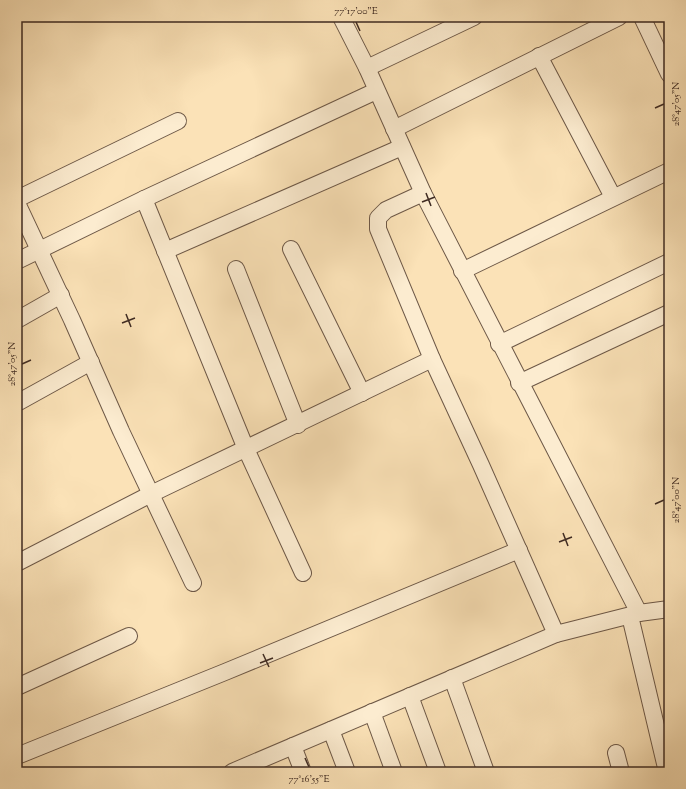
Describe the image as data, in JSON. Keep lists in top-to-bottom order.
{
  "coordinates": [
    "77°17'00\"E",
    "28°47'05\"N",
    "28°47'00\"N",
    "77°16'55\"E"
  ]
}
